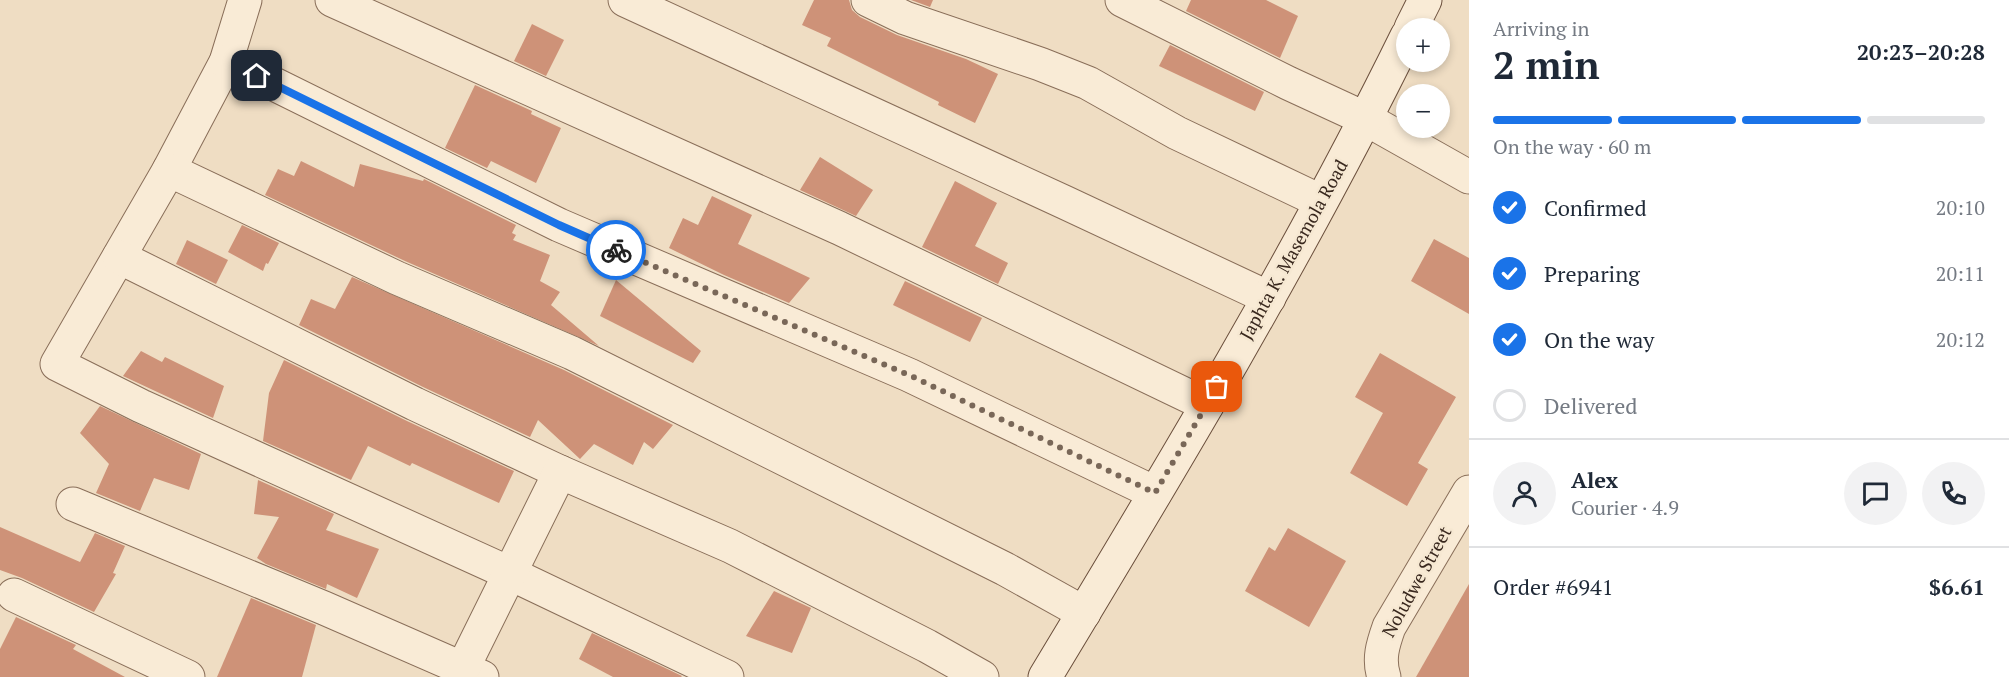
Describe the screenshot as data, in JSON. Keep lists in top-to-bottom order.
{
  "streets": {
    "street": ["Japhta K. Masemola Road", "Noludwe Street"]
  },
  "page": {
    "heading": ["2 min", "Arriving in", "20:23–20:28"],
    "panel": [
      "Alex",
      "Courier · 4.9",
      "Order #6941",
      "$6.61"
    ],
    "map_buttons": ["+", "−"],
    "bar": "On the way · 60 m",
    "list": [
      ["Confirmed", "20:10"],
      ["Preparing", "20:11"],
      ["On the way", "20:12"],
      "Delivered"
    ]
  }
}
